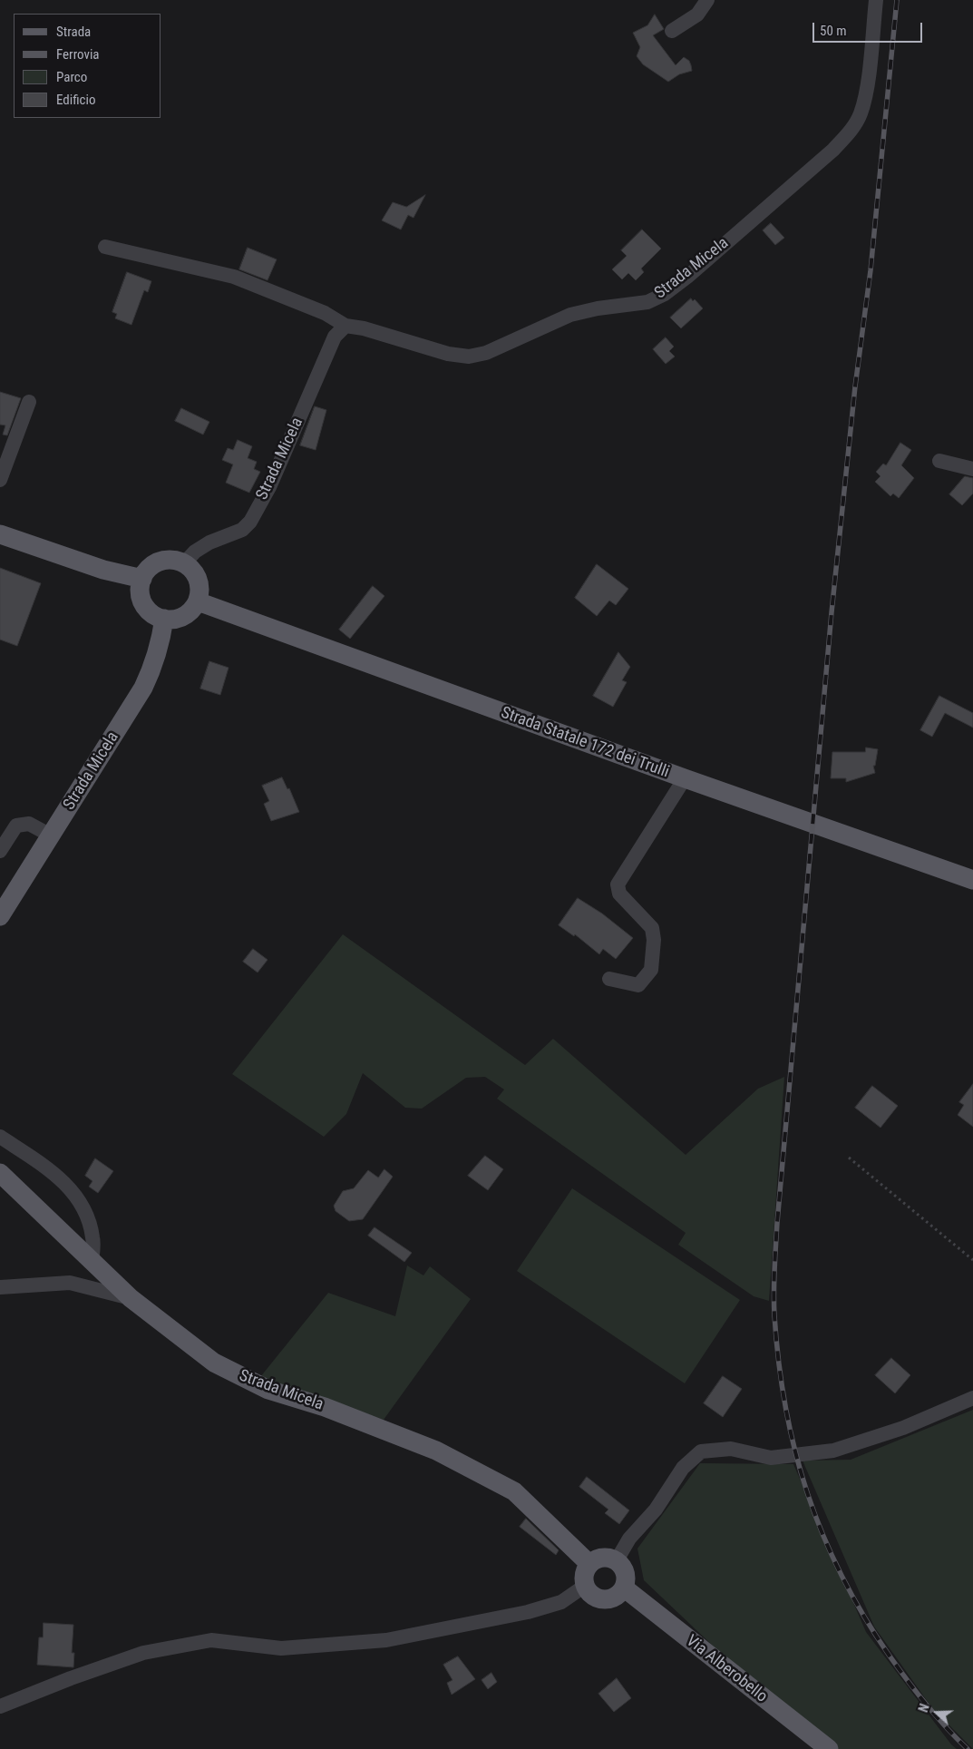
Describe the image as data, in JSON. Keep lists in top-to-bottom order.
{
  "streets": {
    "main road": ["Strada Micela", "Strada Statale 172 dei Trulli", "Via Alberobello"]
  },
  "crossings": [
    ["Strada Micela", "Strada Statale 172 dei Trulli"],
    ["Strada Micela", "Via Alberobello"]
  ],
  "legend": [
    "Strada",
    "Ferrovia",
    "Parco",
    "Edificio"
  ],
  "scale_bar": "50 m",
  "north": "left"
}
